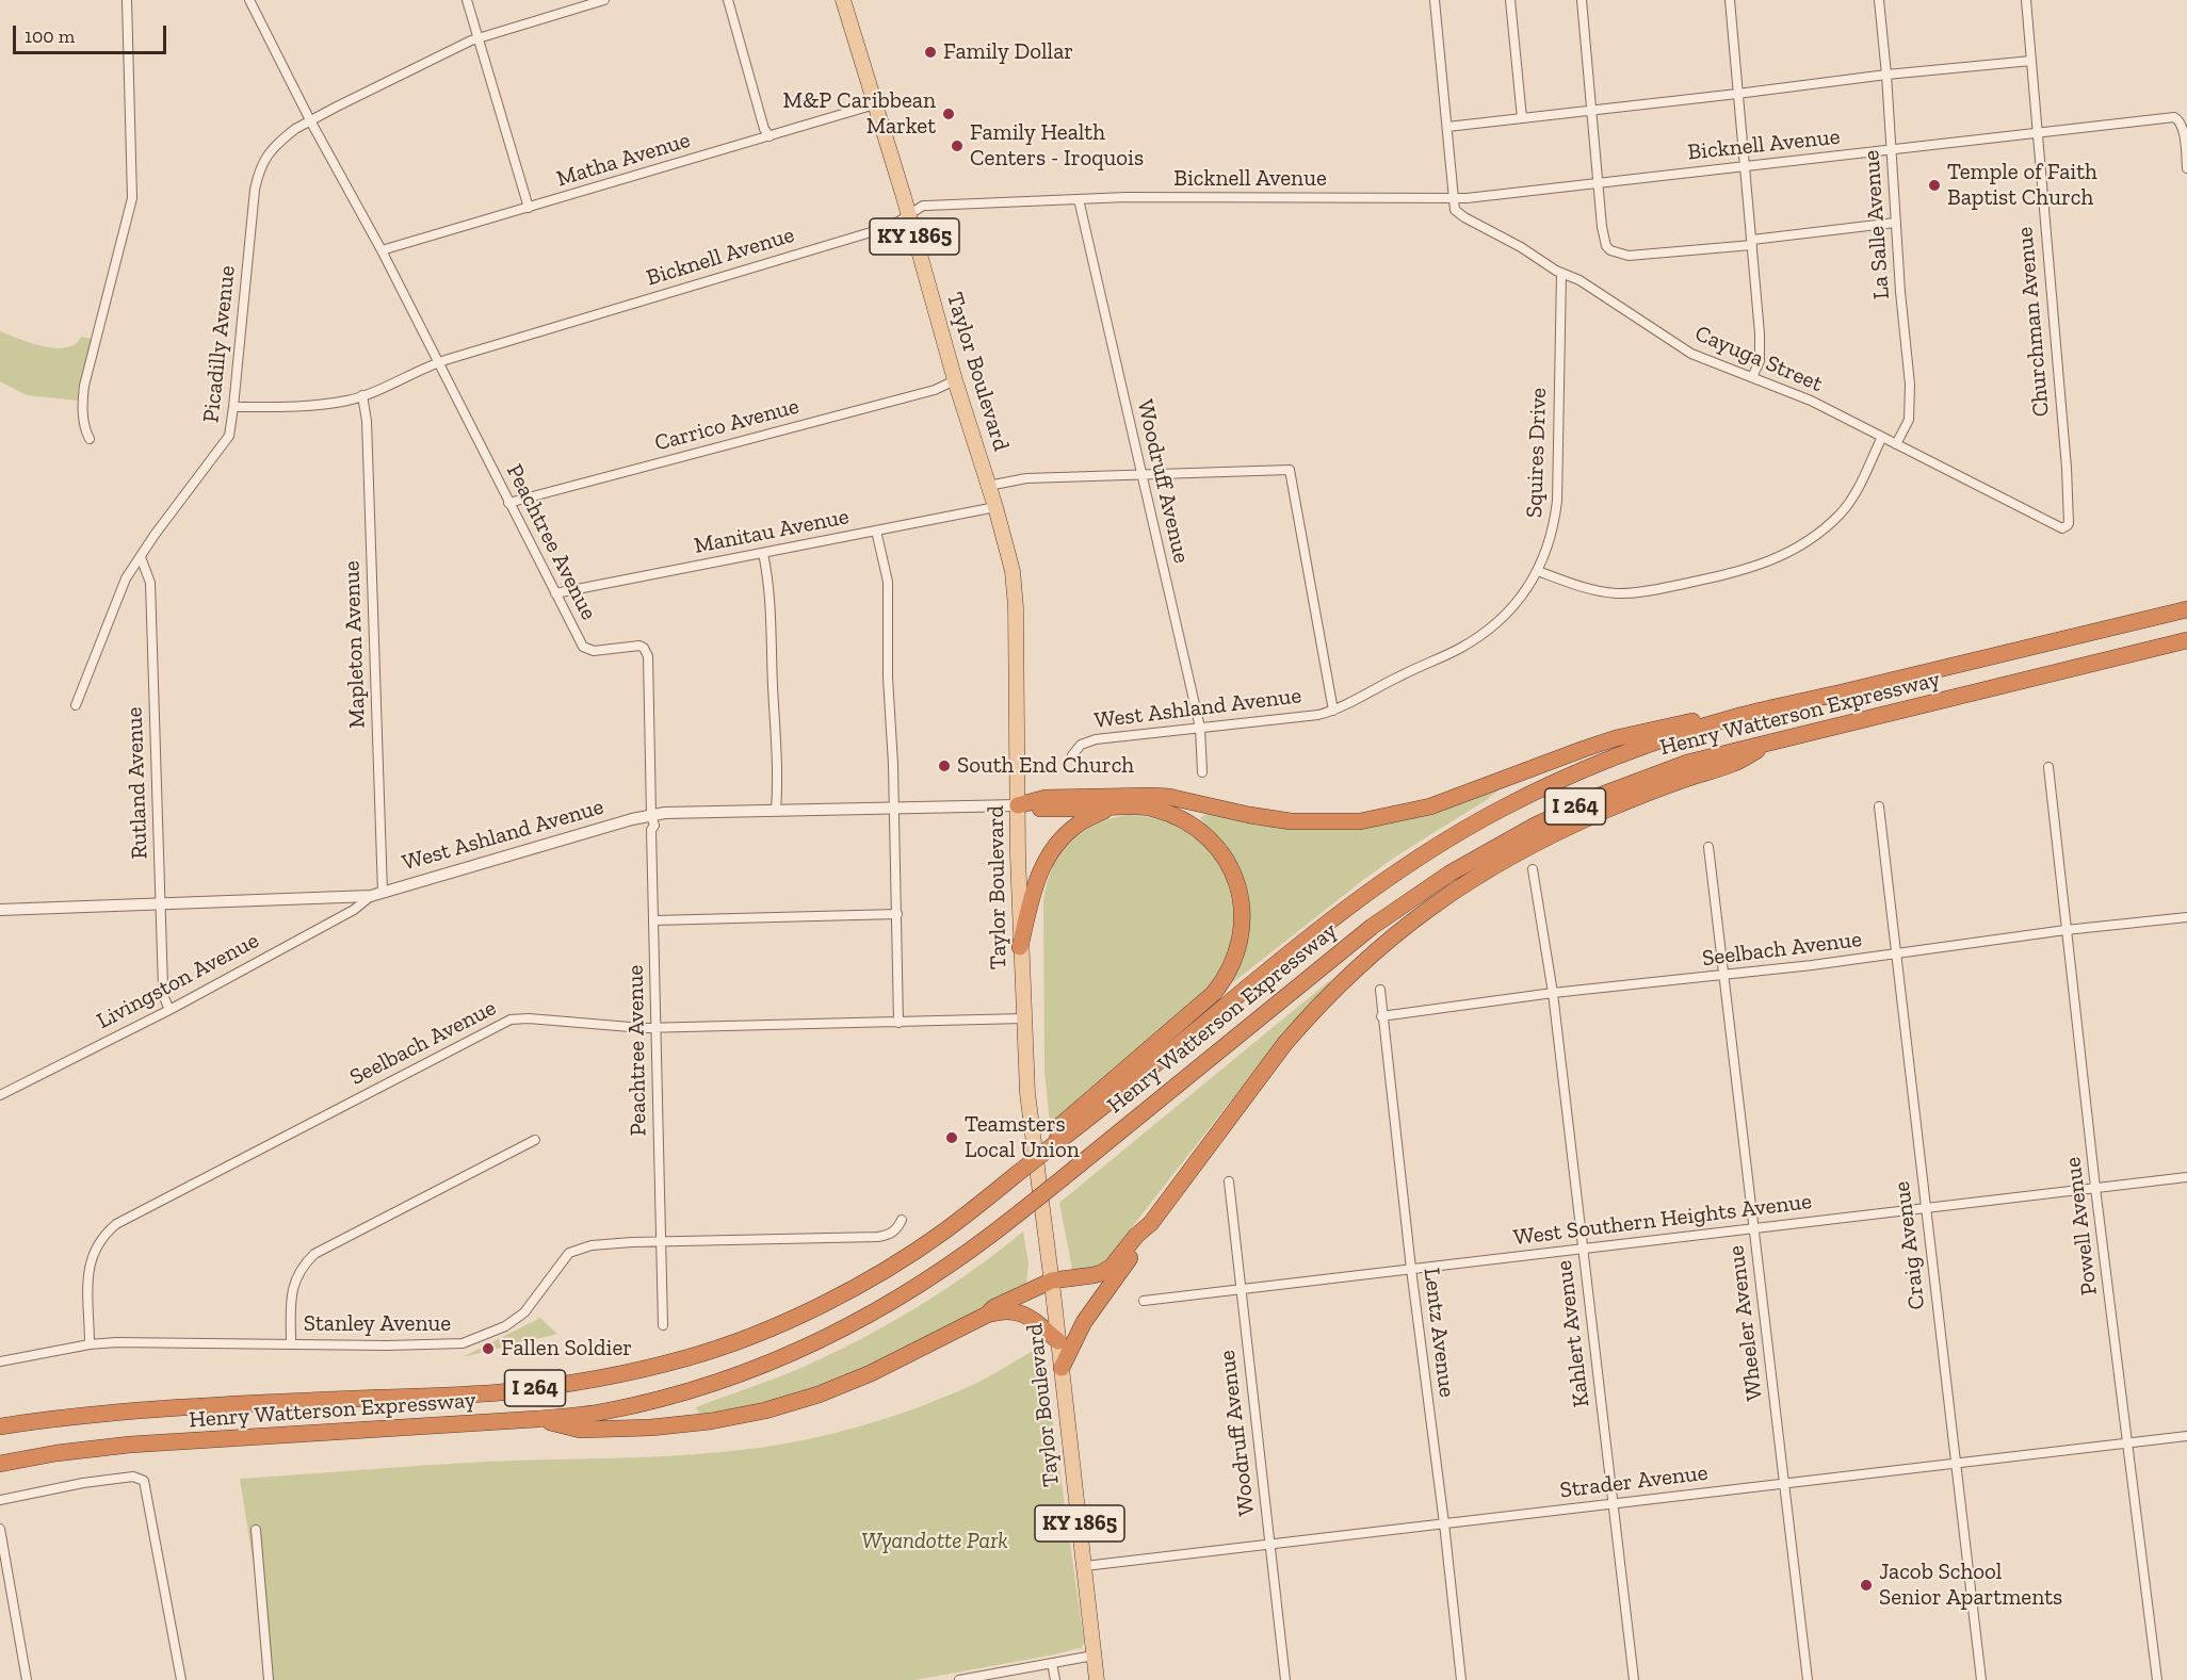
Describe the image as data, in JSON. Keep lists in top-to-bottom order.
{
  "streets": {
    "highway": ["Henry Watterson Expressway", "I 264"],
    "main road": ["KY 1865", "Taylor Boulevard"],
    "street": [
      "Bicknell Avenue",
      "Matha Avenue",
      "La Salle Avenue",
      "Churchman Avenue",
      "Picadilly Avenue",
      "Cayuga Street",
      "Carrico Avenue",
      "Squires Drive",
      "Woodruff Avenue",
      "Manitau Avenue",
      "Peachtree Avenue",
      "Mapleton Avenue",
      "West Ashland Avenue",
      "Rutland Avenue",
      "Seelbach Avenue",
      "Livingston Avenue",
      "West Southern Heights Avenue",
      "Powell Avenue",
      "Craig Avenue",
      "Wheeler Avenue",
      "Stanley Avenue",
      "Lentz Avenue",
      "Kahlert Avenue",
      "Strader Avenue"
    ]
  },
  "crossings": [
    ["Bicknell Avenue", "La Salle Avenue"],
    ["Bicknell Avenue", "Churchman Avenue"],
    ["Bicknell Avenue", "Picadilly Avenue"],
    ["Bicknell Avenue", "Cayuga Street"],
    ["Bicknell Avenue", "Taylor Boulevard"],
    ["Bicknell Avenue", "Woodruff Avenue"],
    ["Bicknell Avenue", "Peachtree Avenue"],
    ["Bicknell Avenue", "Mapleton Avenue"],
    ["Matha Avenue", "Taylor Boulevard"],
    ["Matha Avenue", "Peachtree Avenue"],
    ["La Salle Avenue", "Cayuga Street"],
    ["Churchman Avenue", "Cayuga Street"],
    ["Picadilly Avenue", "Peachtree Avenue"],
    ["Picadilly Avenue", "Rutland Avenue"],
    ["Cayuga Street", "Squires Drive"],
    ["Taylor Boulevard", "Carrico Avenue"],
    ["Taylor Boulevard", "Manitau Avenue"],
    ["Taylor Boulevard", "West Ashland Avenue"],
    ["Taylor Boulevard", "Seelbach Avenue"],
    ["Taylor Boulevard", "Strader Avenue"],
    ["Carrico Avenue", "Peachtree Avenue"],
    ["Squires Drive", "West Ashland Avenue"],
    ["Woodruff Avenue", "West Ashland Avenue"],
    ["Woodruff Avenue", "West Southern Heights Avenue"],
    ["Woodruff Avenue", "Strader Avenue"],
    ["Manitau Avenue", "Peachtree Avenue"],
    ["Peachtree Avenue", "West Ashland Avenue"],
    ["Peachtree Avenue", "Seelbach Avenue"],
    ["Peachtree Avenue", "Stanley Avenue"],
    ["Mapleton Avenue", "West Ashland Avenue"],
    ["Mapleton Avenue", "Livingston Avenue"],
    ["West Ashland Avenue", "Rutland Avenue"],
    ["West Ashland Avenue", "Livingston Avenue"],
    ["Rutland Avenue", "Livingston Avenue"],
    ["Seelbach Avenue", "Powell Avenue"],
    ["Seelbach Avenue", "Craig Avenue"],
    ["Seelbach Avenue", "Wheeler Avenue"],
    ["Seelbach Avenue", "Stanley Avenue"],
    ["Seelbach Avenue", "Lentz Avenue"],
    ["Seelbach Avenue", "Kahlert Avenue"],
    ["West Southern Heights Avenue", "Powell Avenue"],
    ["West Southern Heights Avenue", "Craig Avenue"],
    ["West Southern Heights Avenue", "Wheeler Avenue"],
    ["West Southern Heights Avenue", "Lentz Avenue"],
    ["West Southern Heights Avenue", "Kahlert Avenue"],
    ["Powell Avenue", "Strader Avenue"],
    ["Craig Avenue", "Strader Avenue"],
    ["Wheeler Avenue", "Strader Avenue"],
    ["Lentz Avenue", "Strader Avenue"],
    ["Kahlert Avenue", "Strader Avenue"]
  ],
  "parks": ["Wyandotte Park"],
  "places": [
    "Family Dollar",
    "M&P Caribbean Market",
    "Family Health Centers - Iroquois",
    "Temple of Faith Baptist Church",
    "South End Church",
    "Teamsters Local Union",
    "Fallen Soldier",
    "Jacob School Senior Apartments"
  ],
  "scale_bar": "100 m"
}
